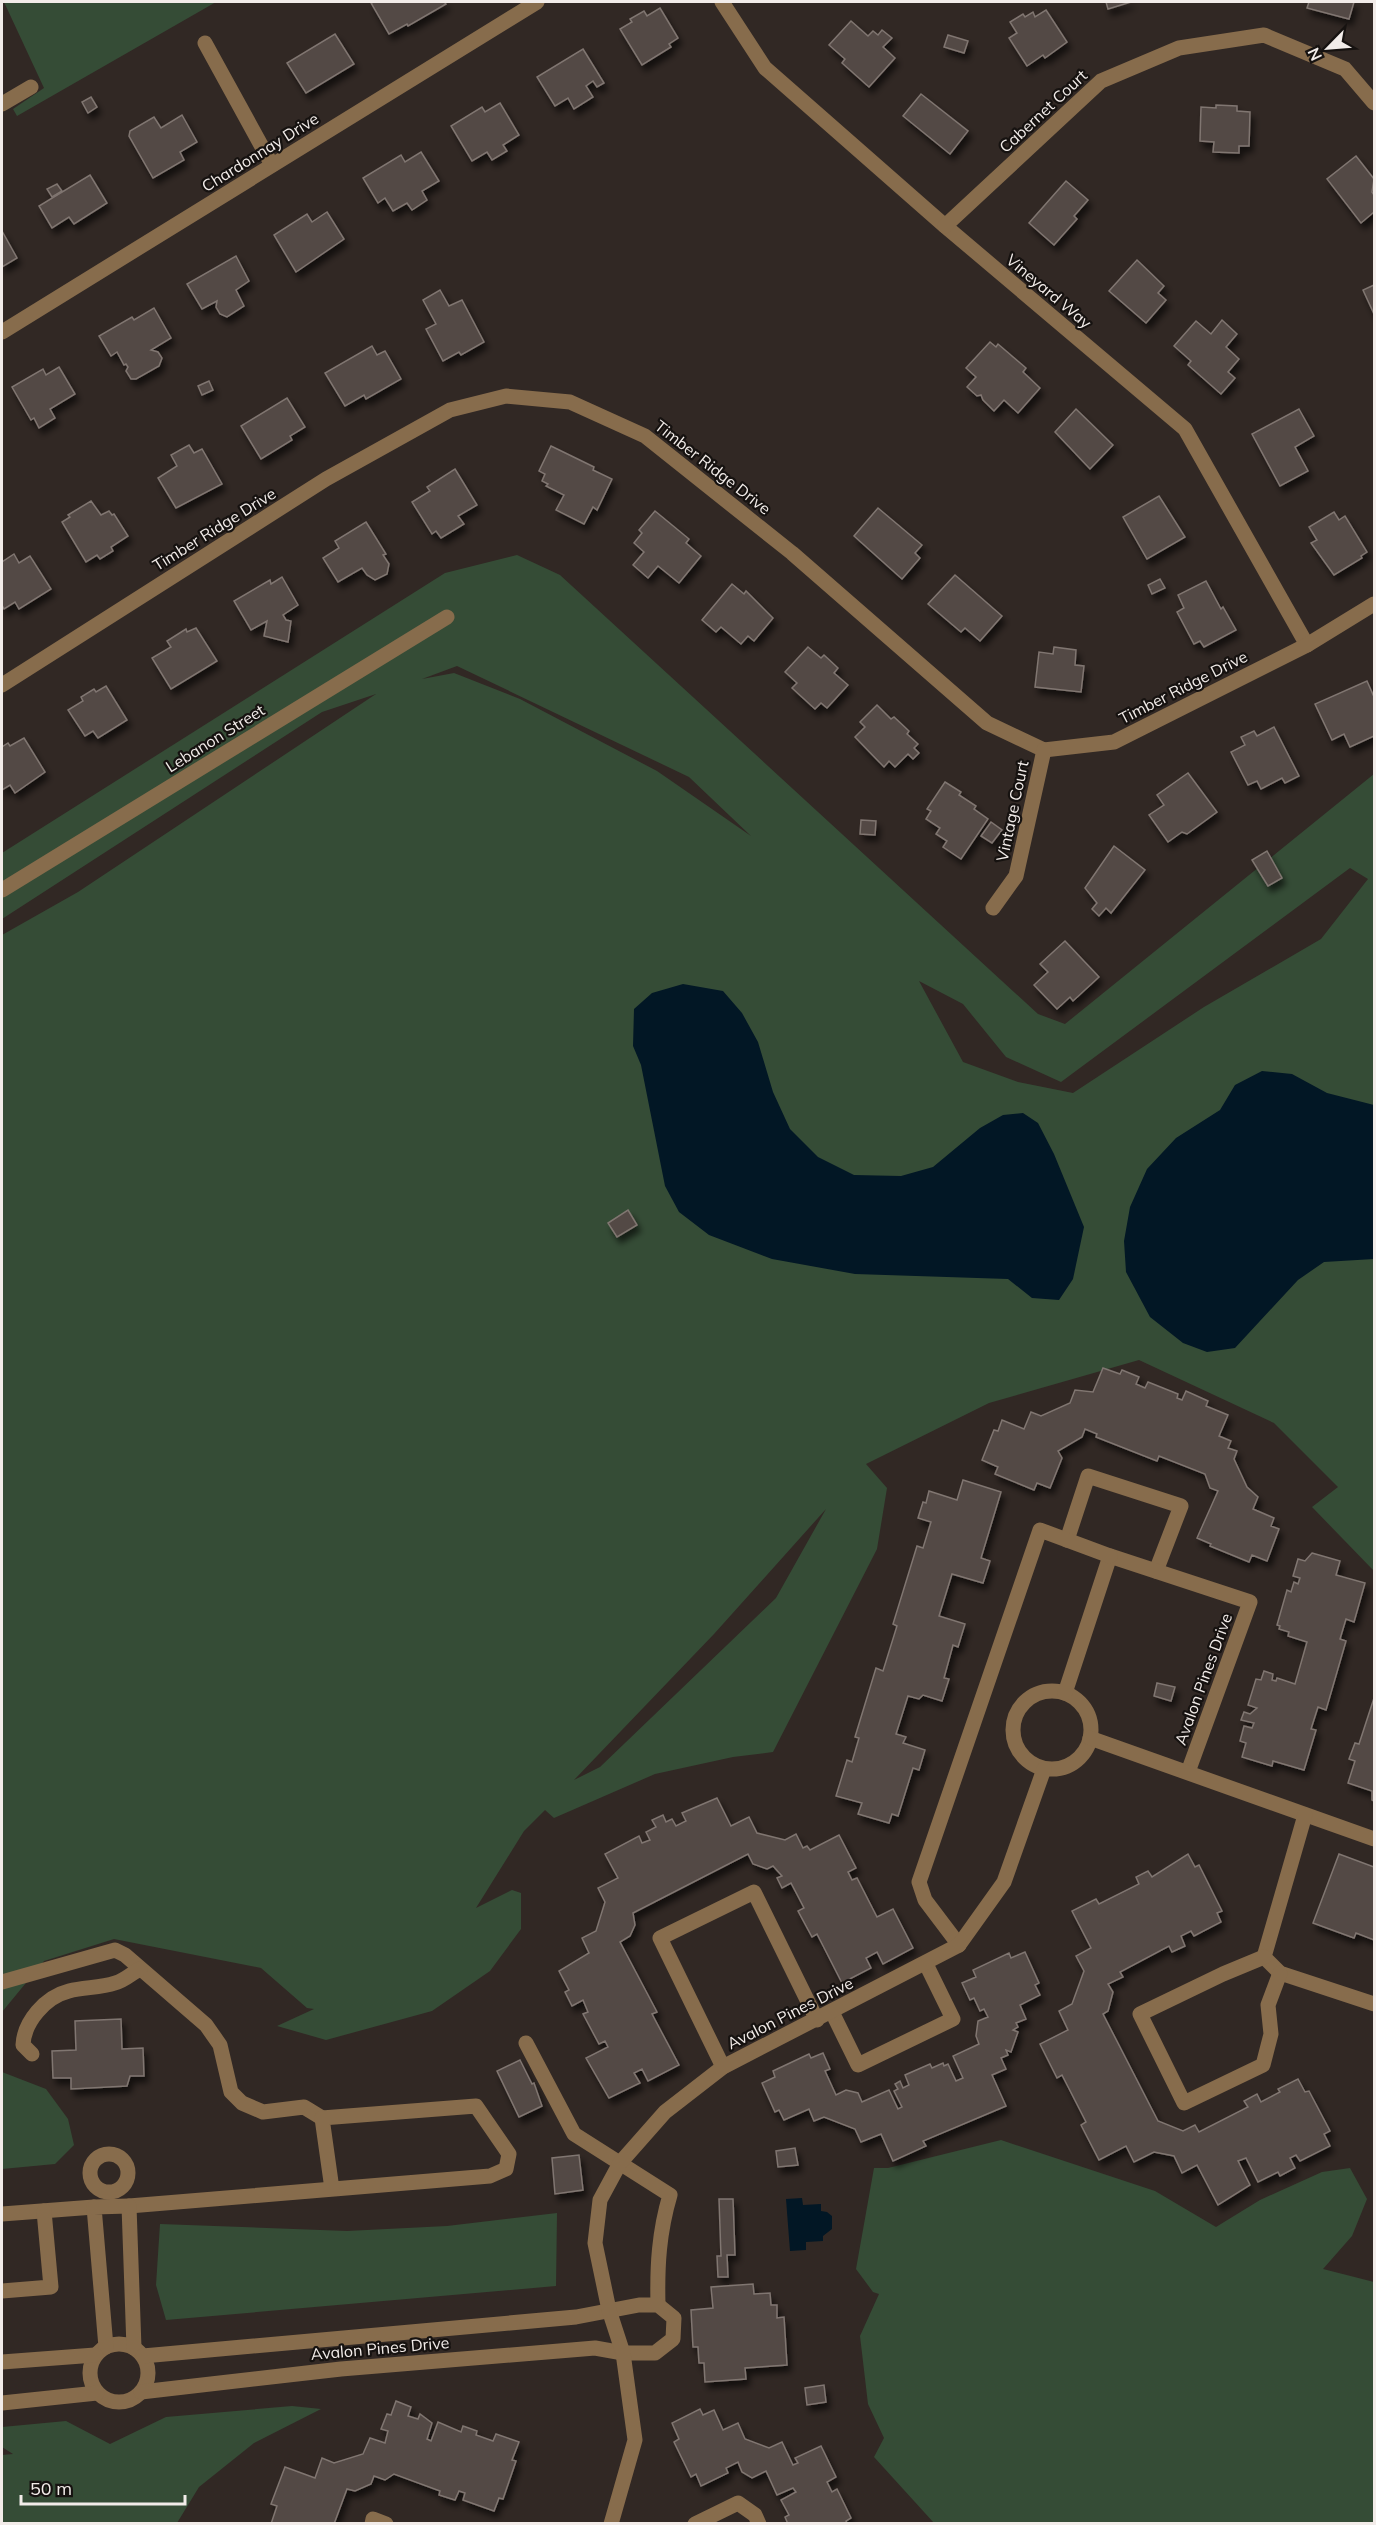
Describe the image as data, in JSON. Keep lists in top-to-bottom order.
{
  "streets": {
    "street": [
      "Cabernet Court",
      "Chardonnay Drive",
      "Vineyard Way",
      "Timber Ridge Drive",
      "Lebanon Street",
      "Vintage Court",
      "Avalon Pines Drive"
    ]
  },
  "crossings": [
    ["Cabernet Court", "Vineyard Way"],
    ["Vineyard Way", "Timber Ridge Drive"],
    ["Timber Ridge Drive", "Vintage Court"]
  ],
  "scale_bar": "50 m",
  "north": "bottom left"
}
